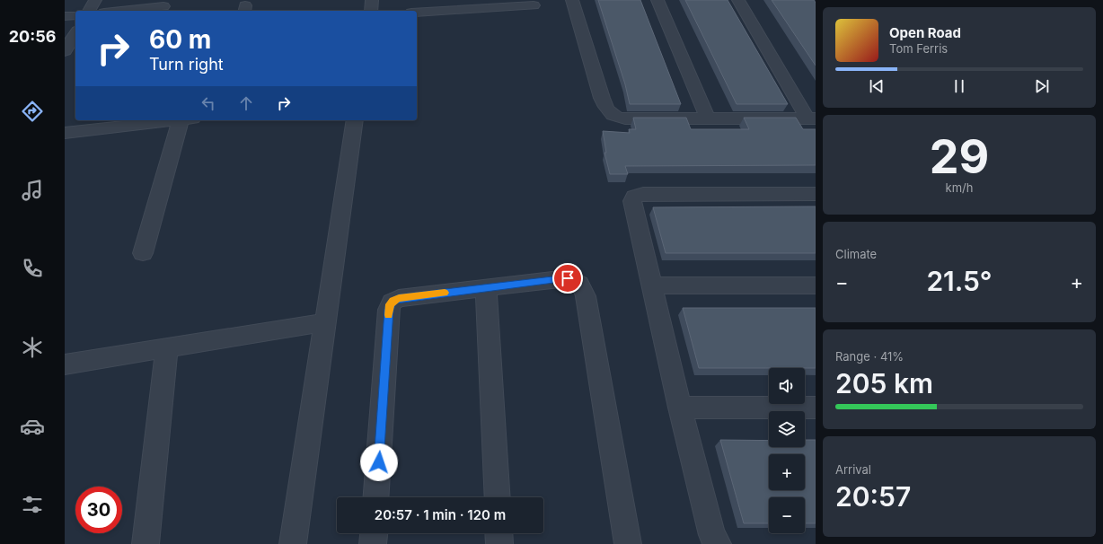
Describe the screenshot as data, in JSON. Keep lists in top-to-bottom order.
{
  "page": {
    "tabs": "20:56",
    "turn": ["60 m", "Turn right"],
    "song": ["Open Road", "Tom Ferris"],
    "tile": [
      ["29", "km/h"],
      "Climate",
      ["Range · 41%", "205 km"],
      ["Arrival", "20:57"]
    ],
    "heat": ["−", "21.5°", "+"],
    "map_buttons": ["+", "−"],
    "limit": "30",
    "trip": "20:57 · 1 min · 120 m"
  }
}
